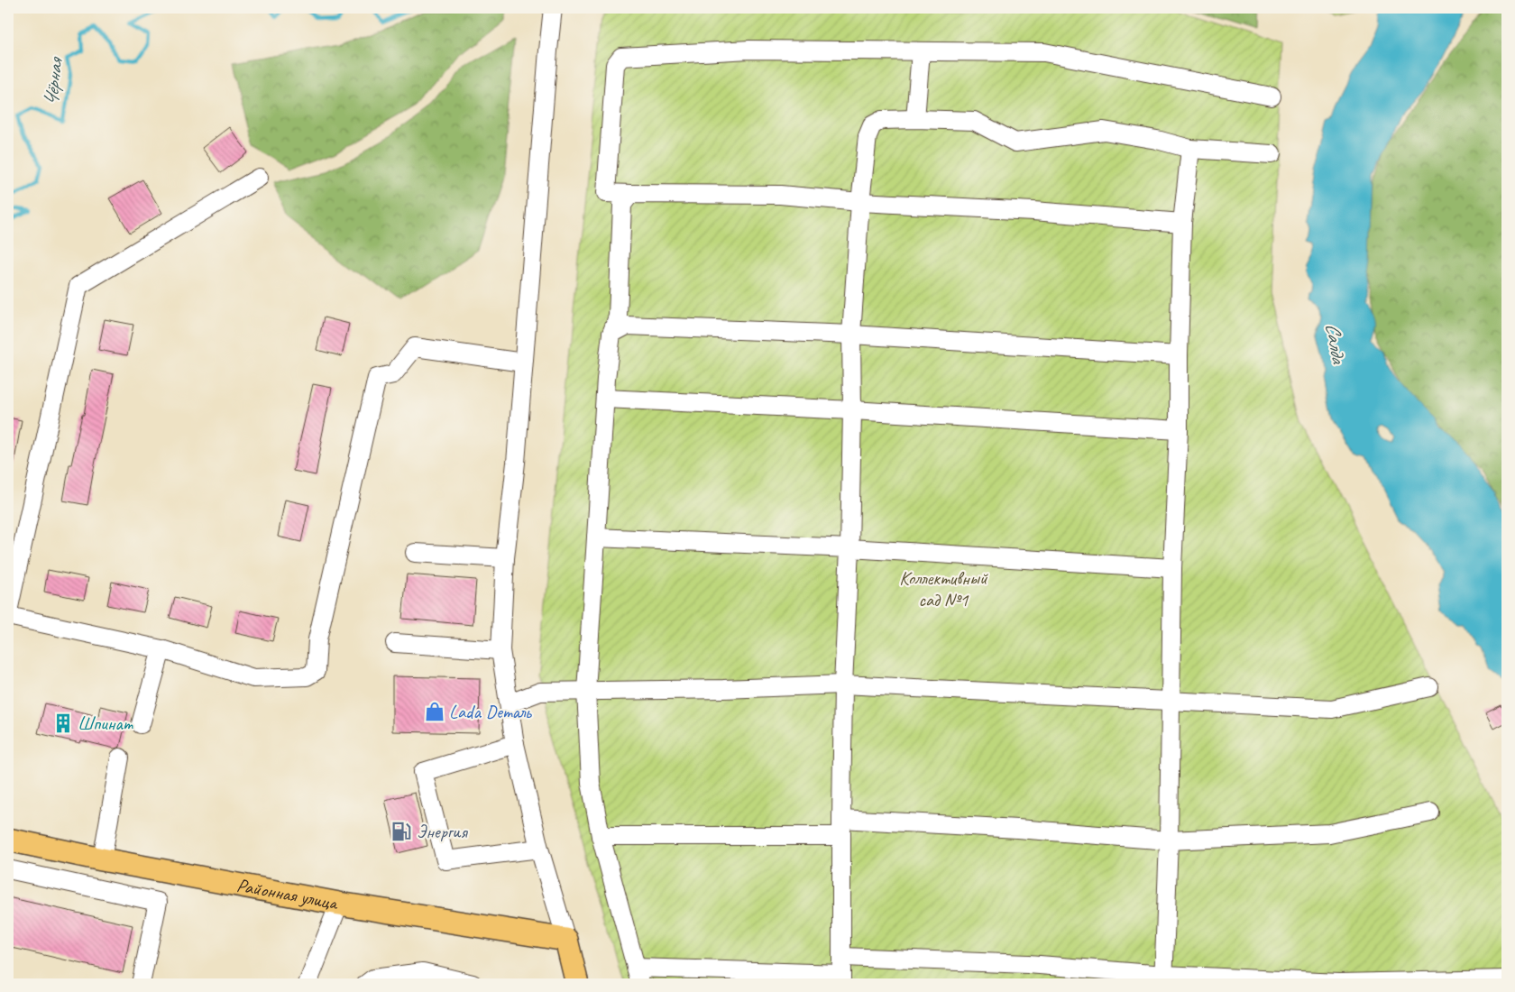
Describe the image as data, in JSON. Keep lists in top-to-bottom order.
{
  "streets": {
    "main road": ["Районная улица"]
  },
  "water": ["Чёрная", "Салда"],
  "parks": ["Коллективный сад №1"],
  "places": {
    "shop": ["Lada Dеталь"],
    "building": ["Шпинат"],
    "fuel station": ["Энергия"]
  }
}
